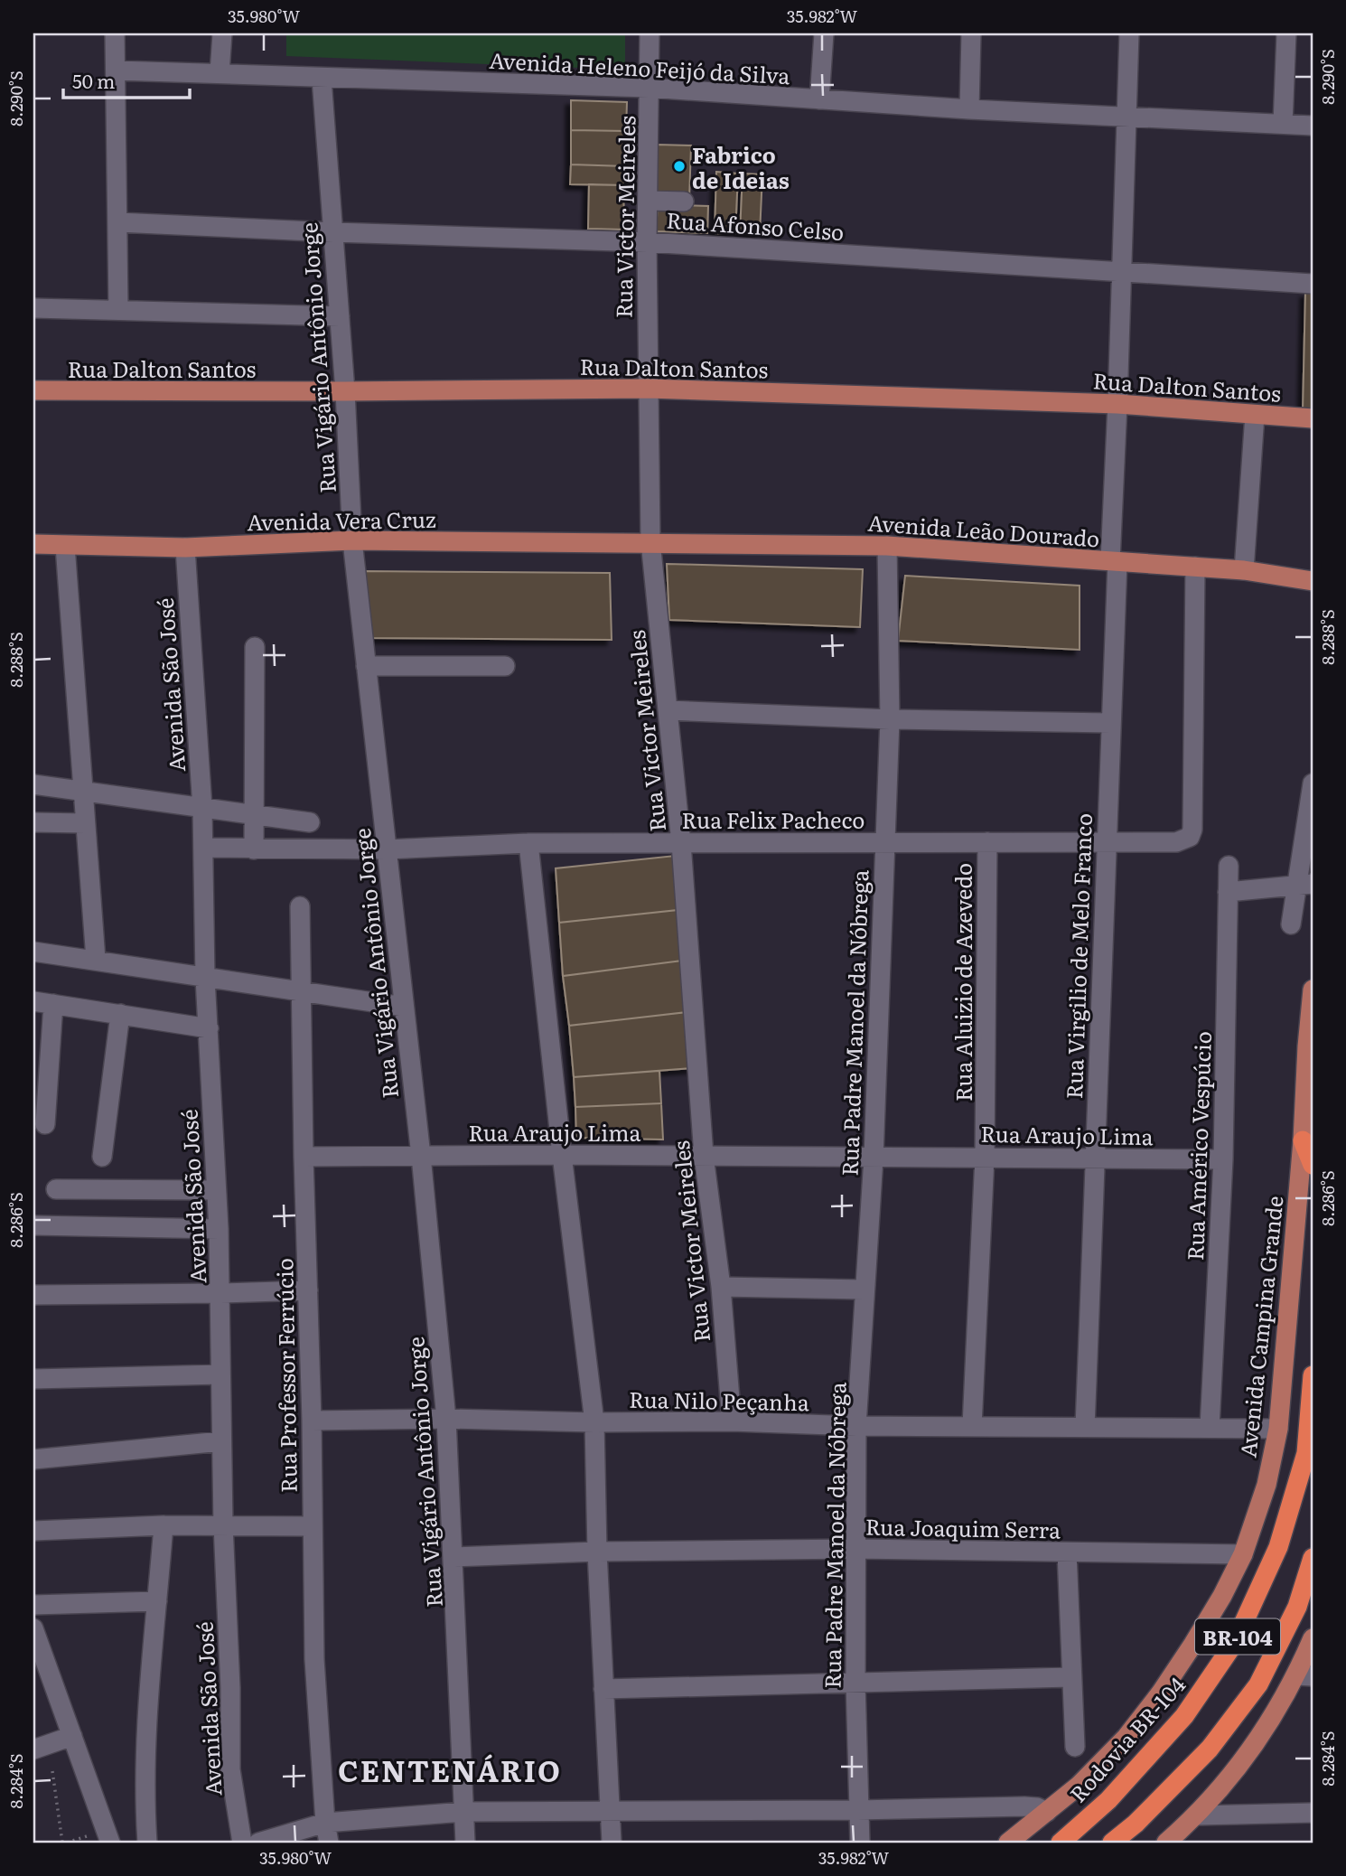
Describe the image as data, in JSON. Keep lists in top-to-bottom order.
{
  "streets": {
    "highway": ["BR-104", "Rodovia BR-104"],
    "main road": [
      "Rua Dalton Santos",
      "Avenida Vera Cruz",
      "Avenida Leão Dourado",
      "Avenida Campina Grande"
    ],
    "street": [
      "Avenida Heleno Feijó da Silva",
      "Rua Victor Meireles",
      "Rua Afonso Celso",
      "Rua Vigário Antônio Jorge",
      "Avenida São José",
      "Rua Felix Pacheco",
      "Rua Virgilio de Melo Franco",
      "Rua Aluizio de Azevedo",
      "Rua Padre Manoel da Nóbrega",
      "Rua Araujo Lima",
      "Rua Américo Vespúcio",
      "Rua Professor Ferrúcio",
      "Rua Nilo Peçanha",
      "Rua Joaquim Serra"
    ]
  },
  "crossings": [
    ["Avenida Heleno Feijó da Silva", "Rua Victor Meireles"],
    ["Avenida Heleno Feijó da Silva", "Rua Vigário Antônio Jorge"],
    ["Avenida Heleno Feijó da Silva", "Rua Virgilio de Melo Franco"],
    ["Rua Victor Meireles", "Rua Afonso Celso"],
    ["Rua Victor Meireles", "Rua Dalton Santos"],
    ["Rua Victor Meireles", "Avenida Vera Cruz"],
    ["Rua Victor Meireles", "Avenida Leão Dourado"],
    ["Rua Victor Meireles", "Rua Felix Pacheco"],
    ["Rua Victor Meireles", "Rua Araujo Lima"],
    ["Rua Victor Meireles", "Rua Nilo Peçanha"],
    ["Rua Afonso Celso", "Rua Vigário Antônio Jorge"],
    ["Rua Afonso Celso", "Rua Virgilio de Melo Franco"],
    ["Rua Vigário Antônio Jorge", "Rua Dalton Santos"],
    ["Rua Vigário Antônio Jorge", "Avenida Vera Cruz"],
    ["Rua Vigário Antônio Jorge", "Rua Felix Pacheco"],
    ["Rua Vigário Antônio Jorge", "Rua Araujo Lima"],
    ["Rua Vigário Antônio Jorge", "Rua Nilo Peçanha"],
    ["Rua Vigário Antônio Jorge", "Rua Joaquim Serra"],
    ["Rua Dalton Santos", "Rua Virgilio de Melo Franco"],
    ["Avenida Vera Cruz", "Avenida Leão Dourado"],
    ["Avenida Vera Cruz", "Avenida São José"],
    ["Avenida Leão Dourado", "Rua Felix Pacheco"],
    ["Avenida Leão Dourado", "Rua Virgilio de Melo Franco"],
    ["Avenida Leão Dourado", "Rua Padre Manoel da Nóbrega"],
    ["Avenida São José", "Rua Felix Pacheco"],
    ["Rua Felix Pacheco", "Rua Virgilio de Melo Franco"],
    ["Rua Felix Pacheco", "Rua Aluizio de Azevedo"],
    ["Rua Felix Pacheco", "Rua Padre Manoel da Nóbrega"],
    ["Rua Virgilio de Melo Franco", "Rua Araujo Lima"],
    ["Rua Virgilio de Melo Franco", "Rua Nilo Peçanha"],
    ["Rua Aluizio de Azevedo", "Rua Araujo Lima"],
    ["Rua Aluizio de Azevedo", "Rua Nilo Peçanha"],
    ["Rua Padre Manoel da Nóbrega", "Rua Araujo Lima"],
    ["Rua Padre Manoel da Nóbrega", "Rua Nilo Peçanha"],
    ["Rua Padre Manoel da Nóbrega", "Rua Joaquim Serra"],
    ["Rua Araujo Lima", "Rua Américo Vespúcio"],
    ["Rua Araujo Lima", "Rua Professor Ferrúcio"],
    ["Rua Américo Vespúcio", "Rua Nilo Peçanha"],
    ["Avenida Campina Grande", "Rua Nilo Peçanha"],
    ["Avenida Campina Grande", "Rua Joaquim Serra"],
    ["Rua Professor Ferrúcio", "Rua Nilo Peçanha"]
  ],
  "districts": ["CENTENÁRIO"],
  "places": ["Fabrico de Ideias"],
  "scale_bar": "50 m",
  "coordinates": [
    "35.980°W",
    "35.982°W",
    "8.290°S",
    "8.288°S",
    "8.286°S",
    "8.284°S"
  ]
}
